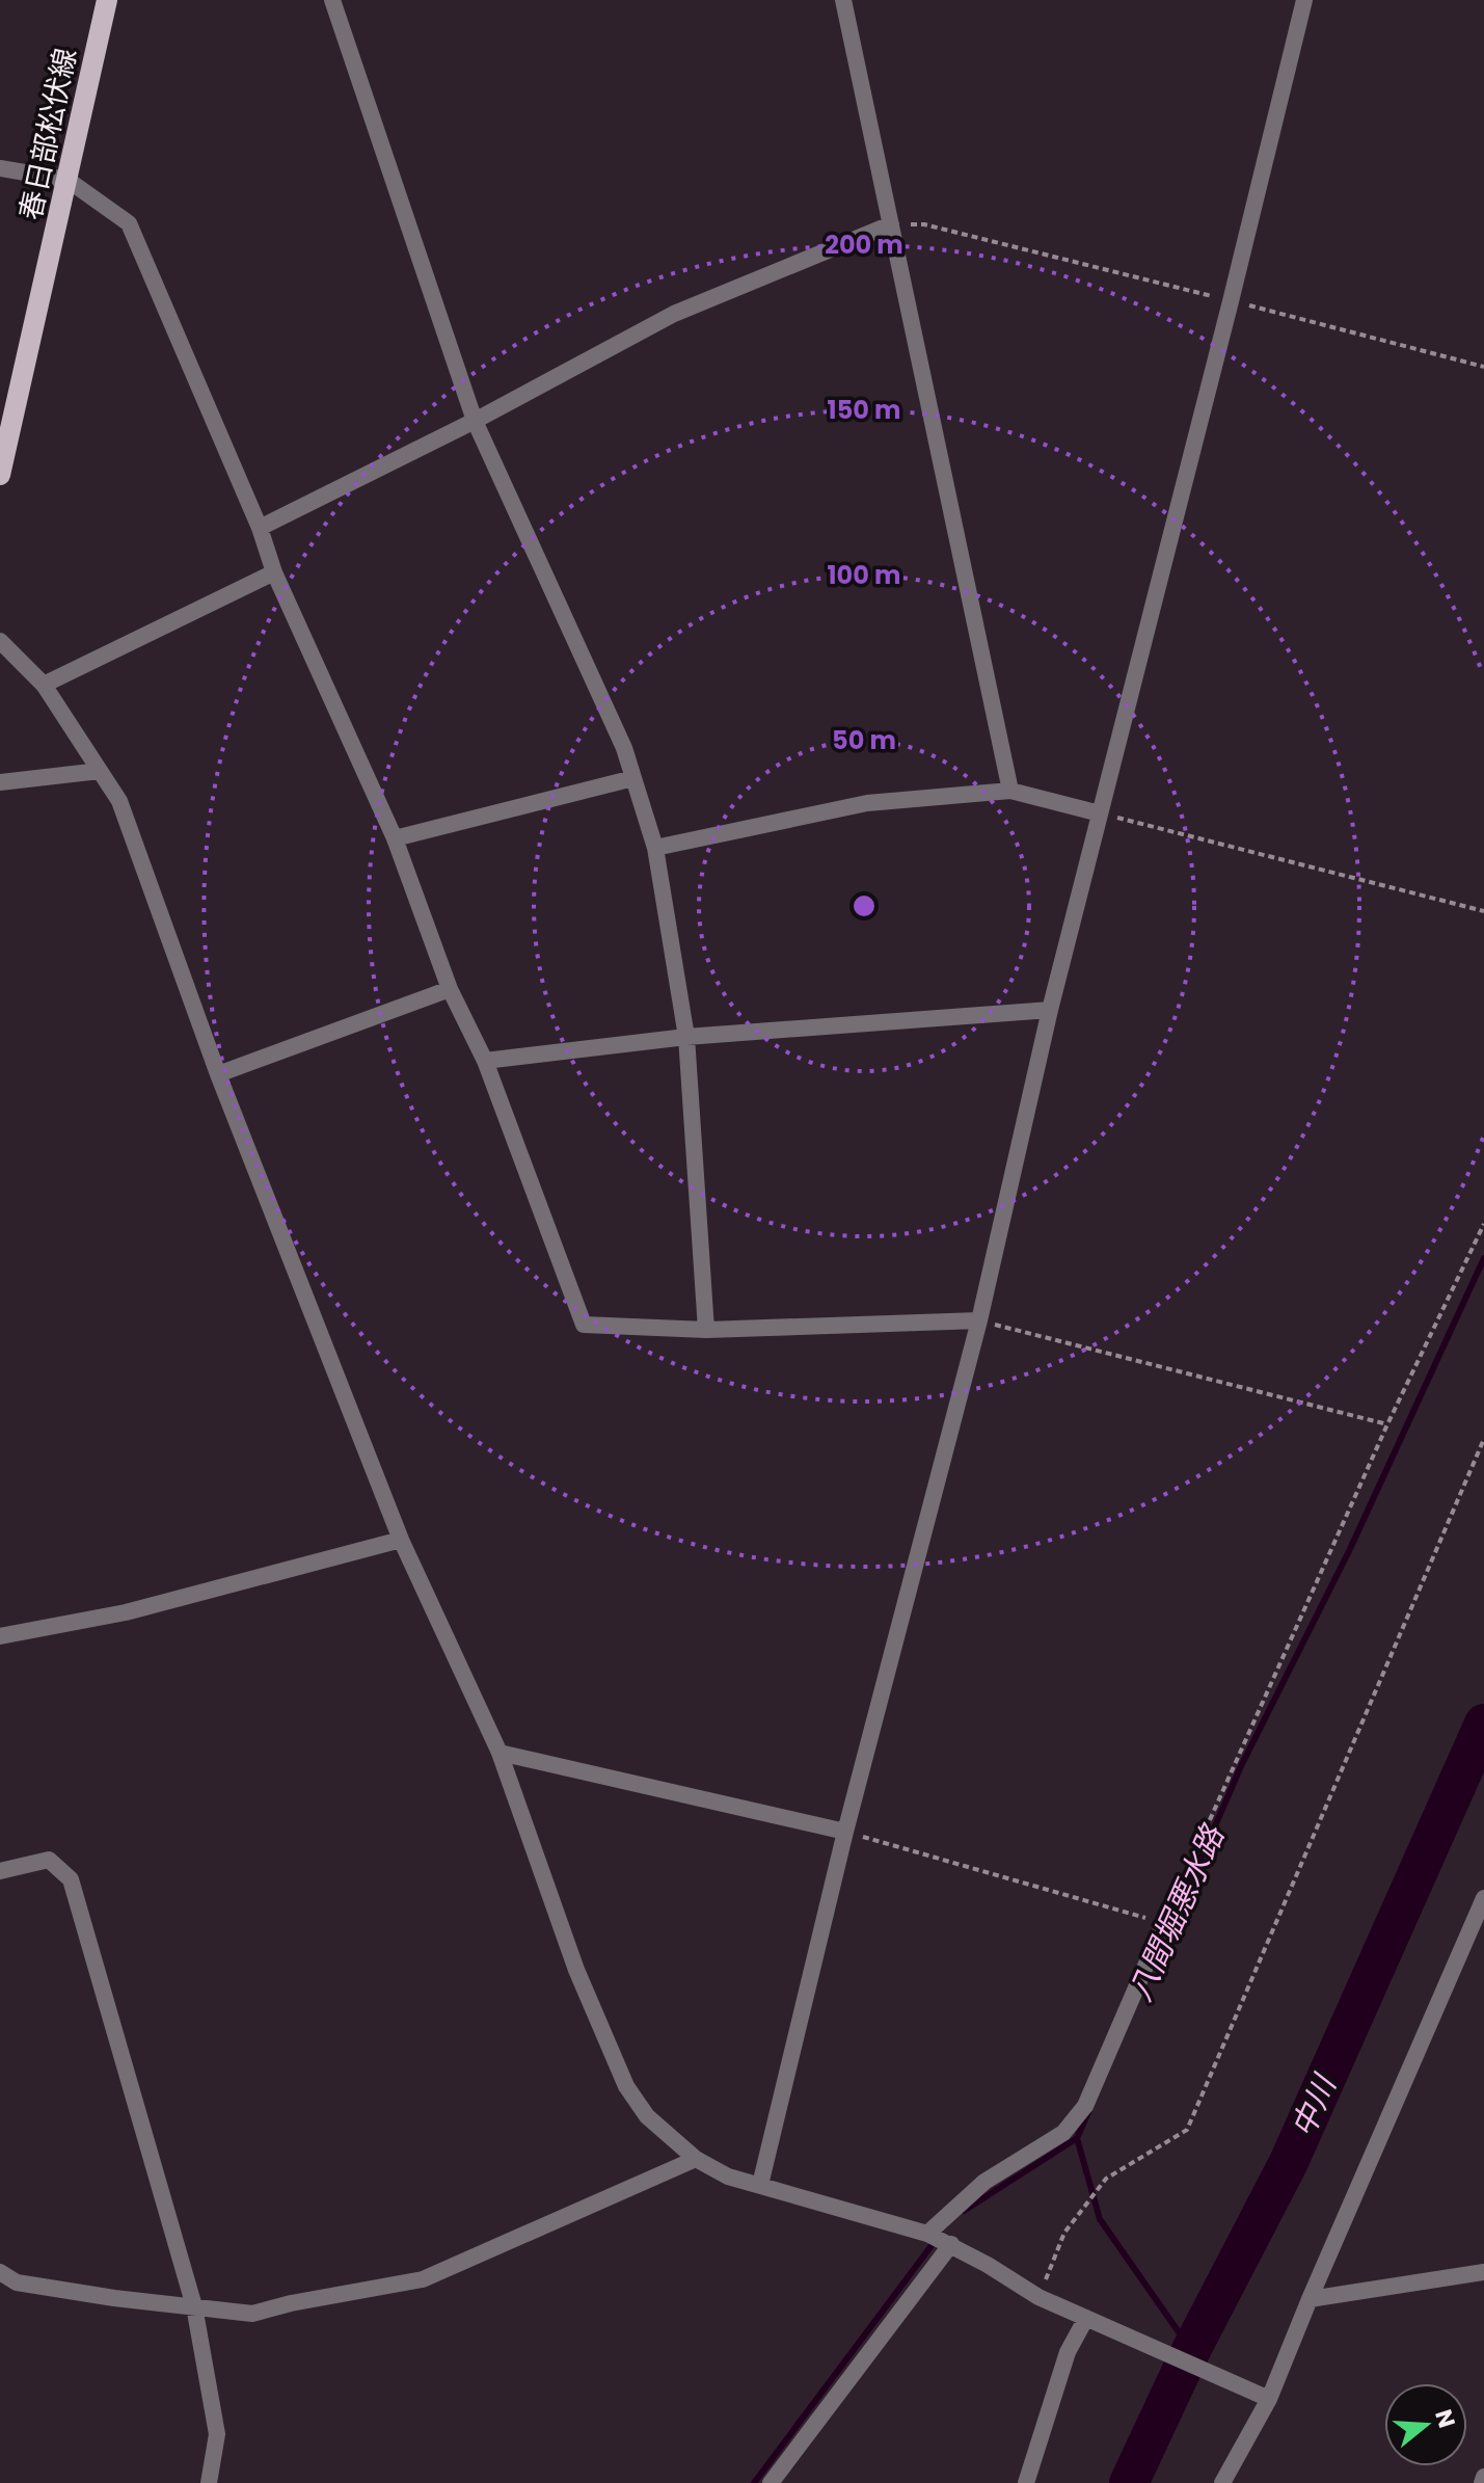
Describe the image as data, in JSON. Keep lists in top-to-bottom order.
{
  "streets": {
    "main road": ["春日部松伏線"]
  },
  "water": ["八間堀悪水路", "中川"],
  "north": "right",
  "rings": [
    "200 m",
    "150 m",
    "100 m",
    "50 m"
  ]
}
